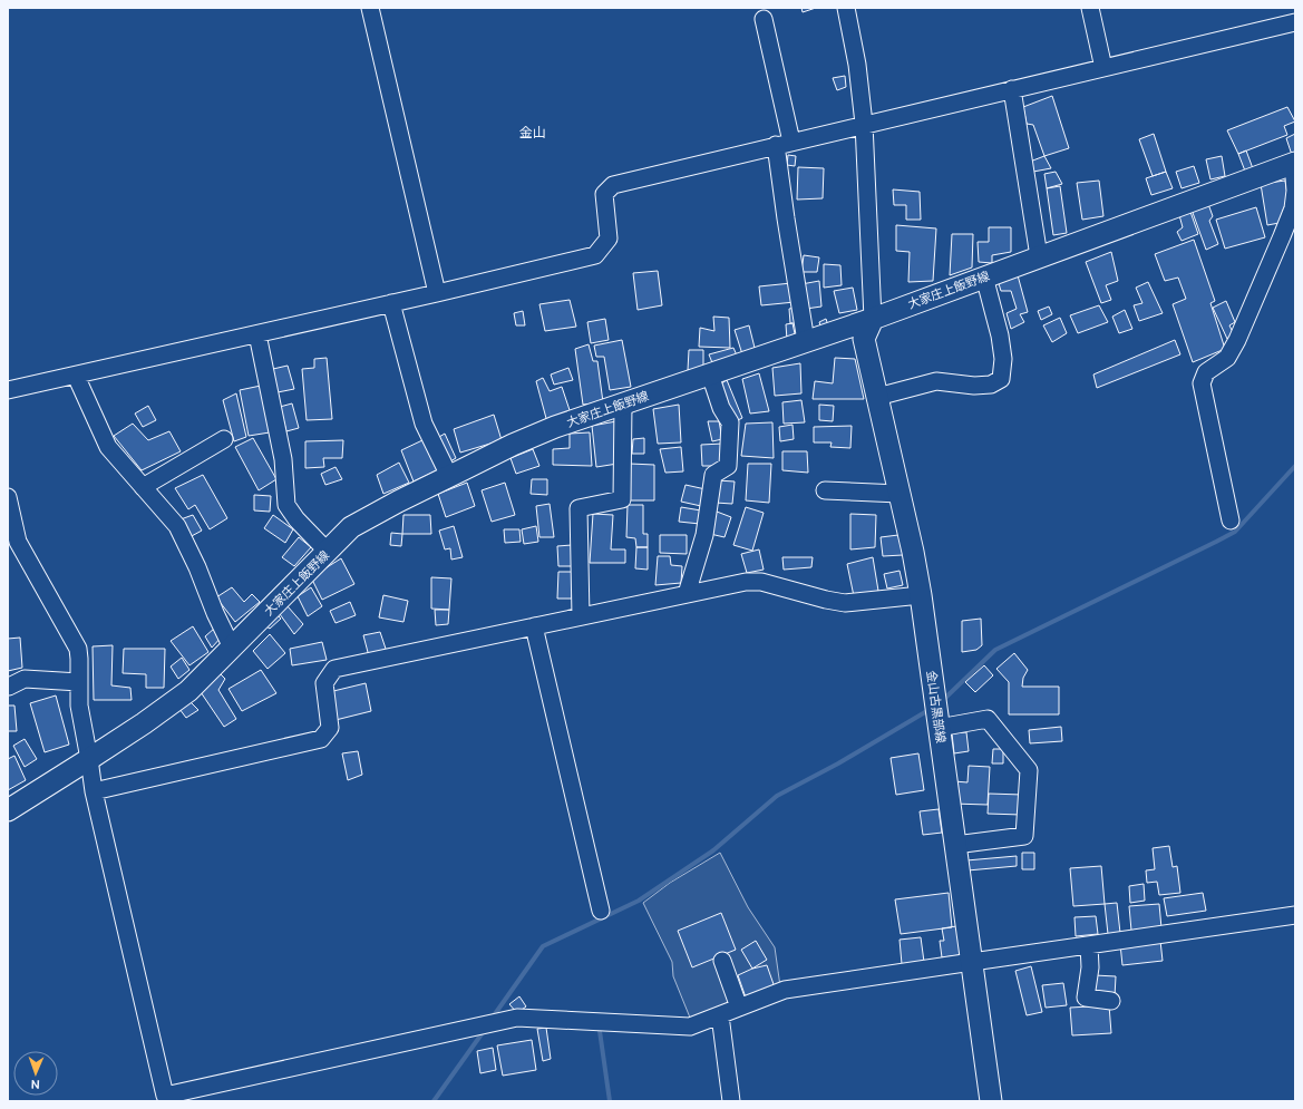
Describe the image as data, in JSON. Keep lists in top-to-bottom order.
{
  "streets": {
    "main road": ["大家庄上飯野線", "金山古黒部線"]
  },
  "crossings": [
    ["大家庄上飯野線", "金山古黒部線"]
  ],
  "districts": ["金山"],
  "north": "bottom"
}
